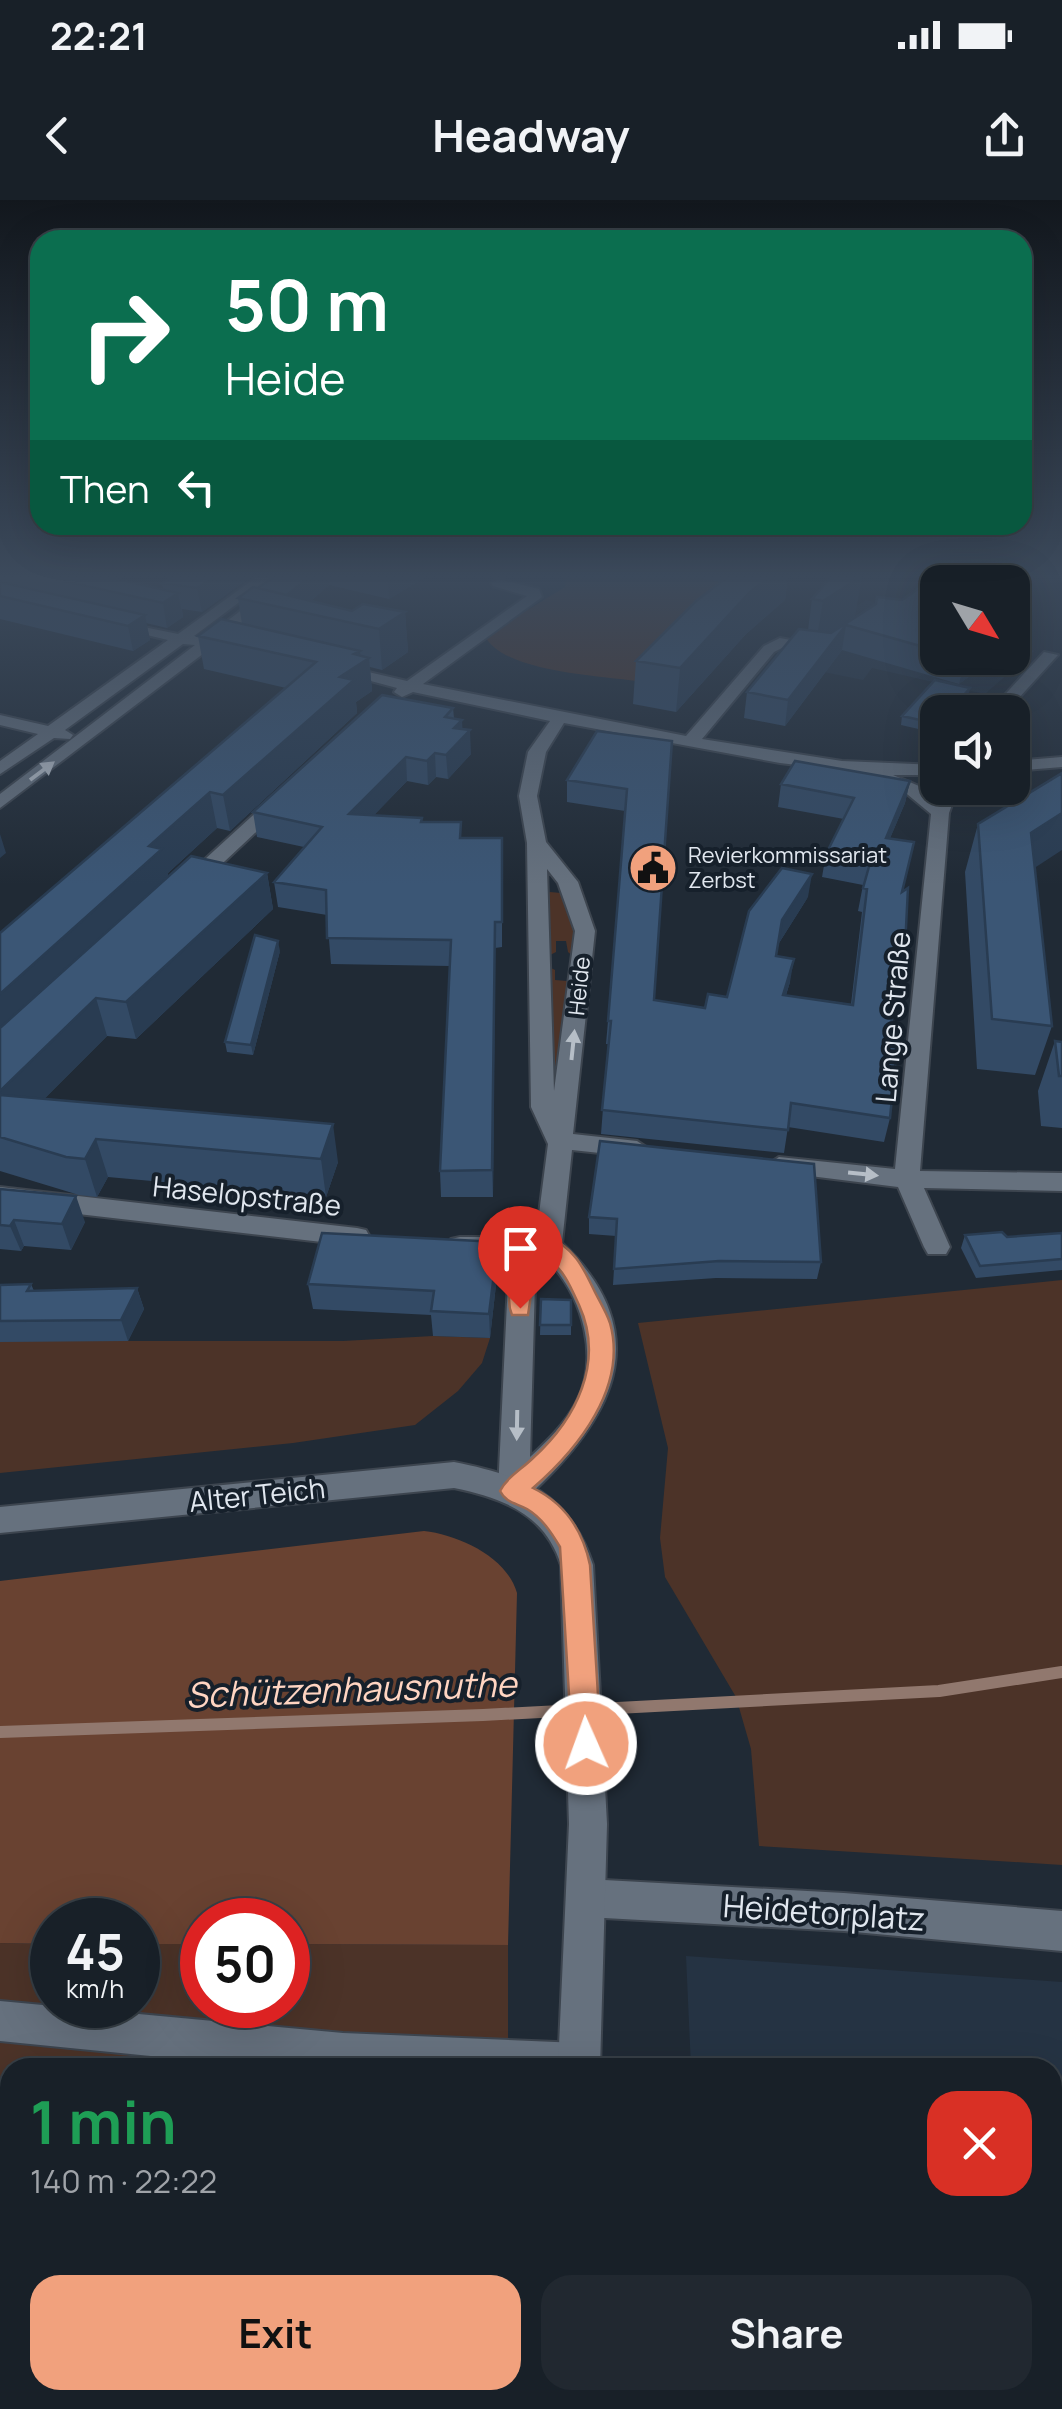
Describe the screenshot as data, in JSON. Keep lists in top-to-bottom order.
{
  "streets": {
    "street": [
      "Heide",
      "Lange Straße",
      "Haselopstraße",
      "Alter Teich",
      "Heidetorplatz"
    ]
  },
  "crossings": [
    ["Heide", "Alter Teich"],
    ["Alter Teich", "Heidetorplatz"]
  ],
  "water": ["Schützenhausnuthe"],
  "places": {
    "public building": ["Revierkommissariat Zerbst"]
  },
  "north": "bottom right",
  "page": {
    "status": "22:21",
    "header": "Headway",
    "turn": ["50 m", "Heide"],
    "then": "Then",
    "speed": "45 km/h",
    "limit": "50",
    "heading": ["1 min", "140 m · 22:22"],
    "buttons": ["Exit", "Share"]
  }
}
